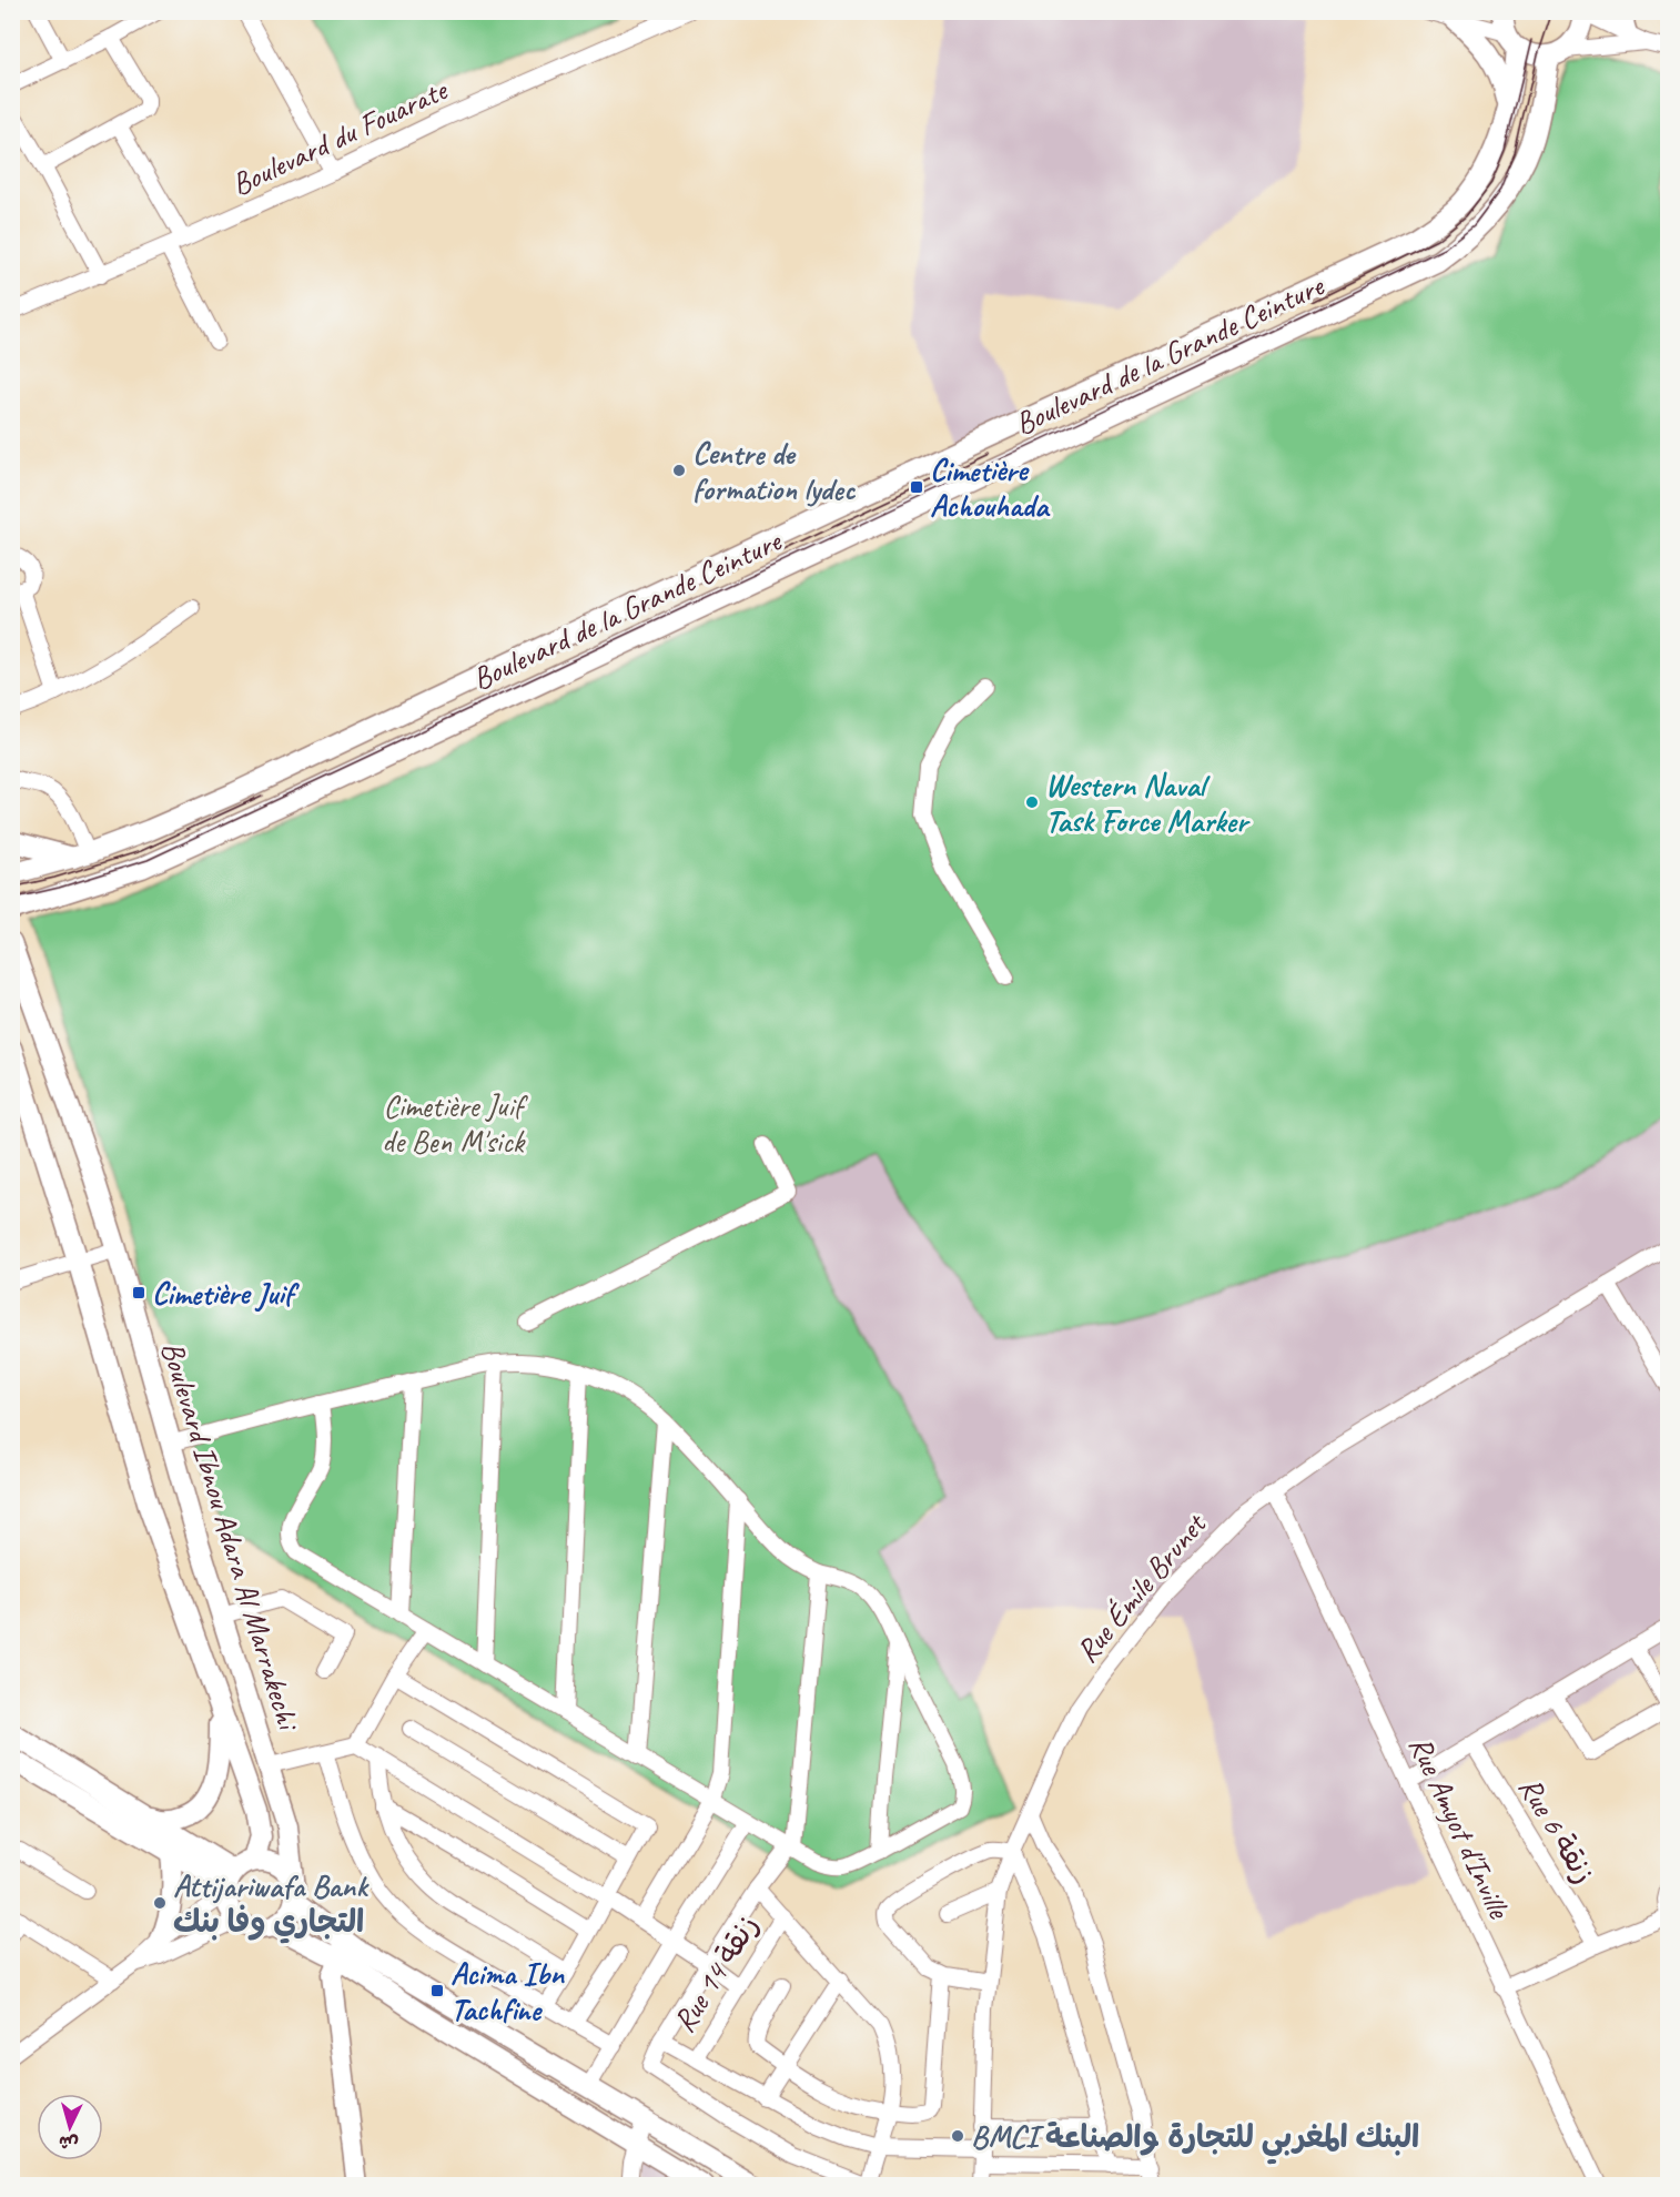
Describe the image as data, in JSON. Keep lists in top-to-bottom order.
{
  "streets": {
    "main road": ["Boulevard de la Grande Ceinture", "Boulevard Ibnou Adara Al Marrakechi"],
    "street": [
      "Boulevard du Fouarate",
      "Rue Émile Brunet",
      "Rue Amyot d'Inville",
      "Rue 6 زنقة",
      "Rue 14 زنقة"
    ]
  },
  "crossings": [
    ["Rue Émile Brunet", "Rue Amyot d'Inville"]
  ],
  "parks": ["Cimetière Juif de Ben M'sick"],
  "places": {
    "other": [
      "Centre de formation lydec",
      "Western Naval Task Force Marker",
      "Attijariwafa Bank التجاري وفا بنك",
      "BMCI البنك المغربي للتجارة والصناعة"
    ],
    "transit": ["Cimetière Achouhada", "Cimetière Juif", "Acima Ibn Tachfine"]
  },
  "north": "bottom"
}
